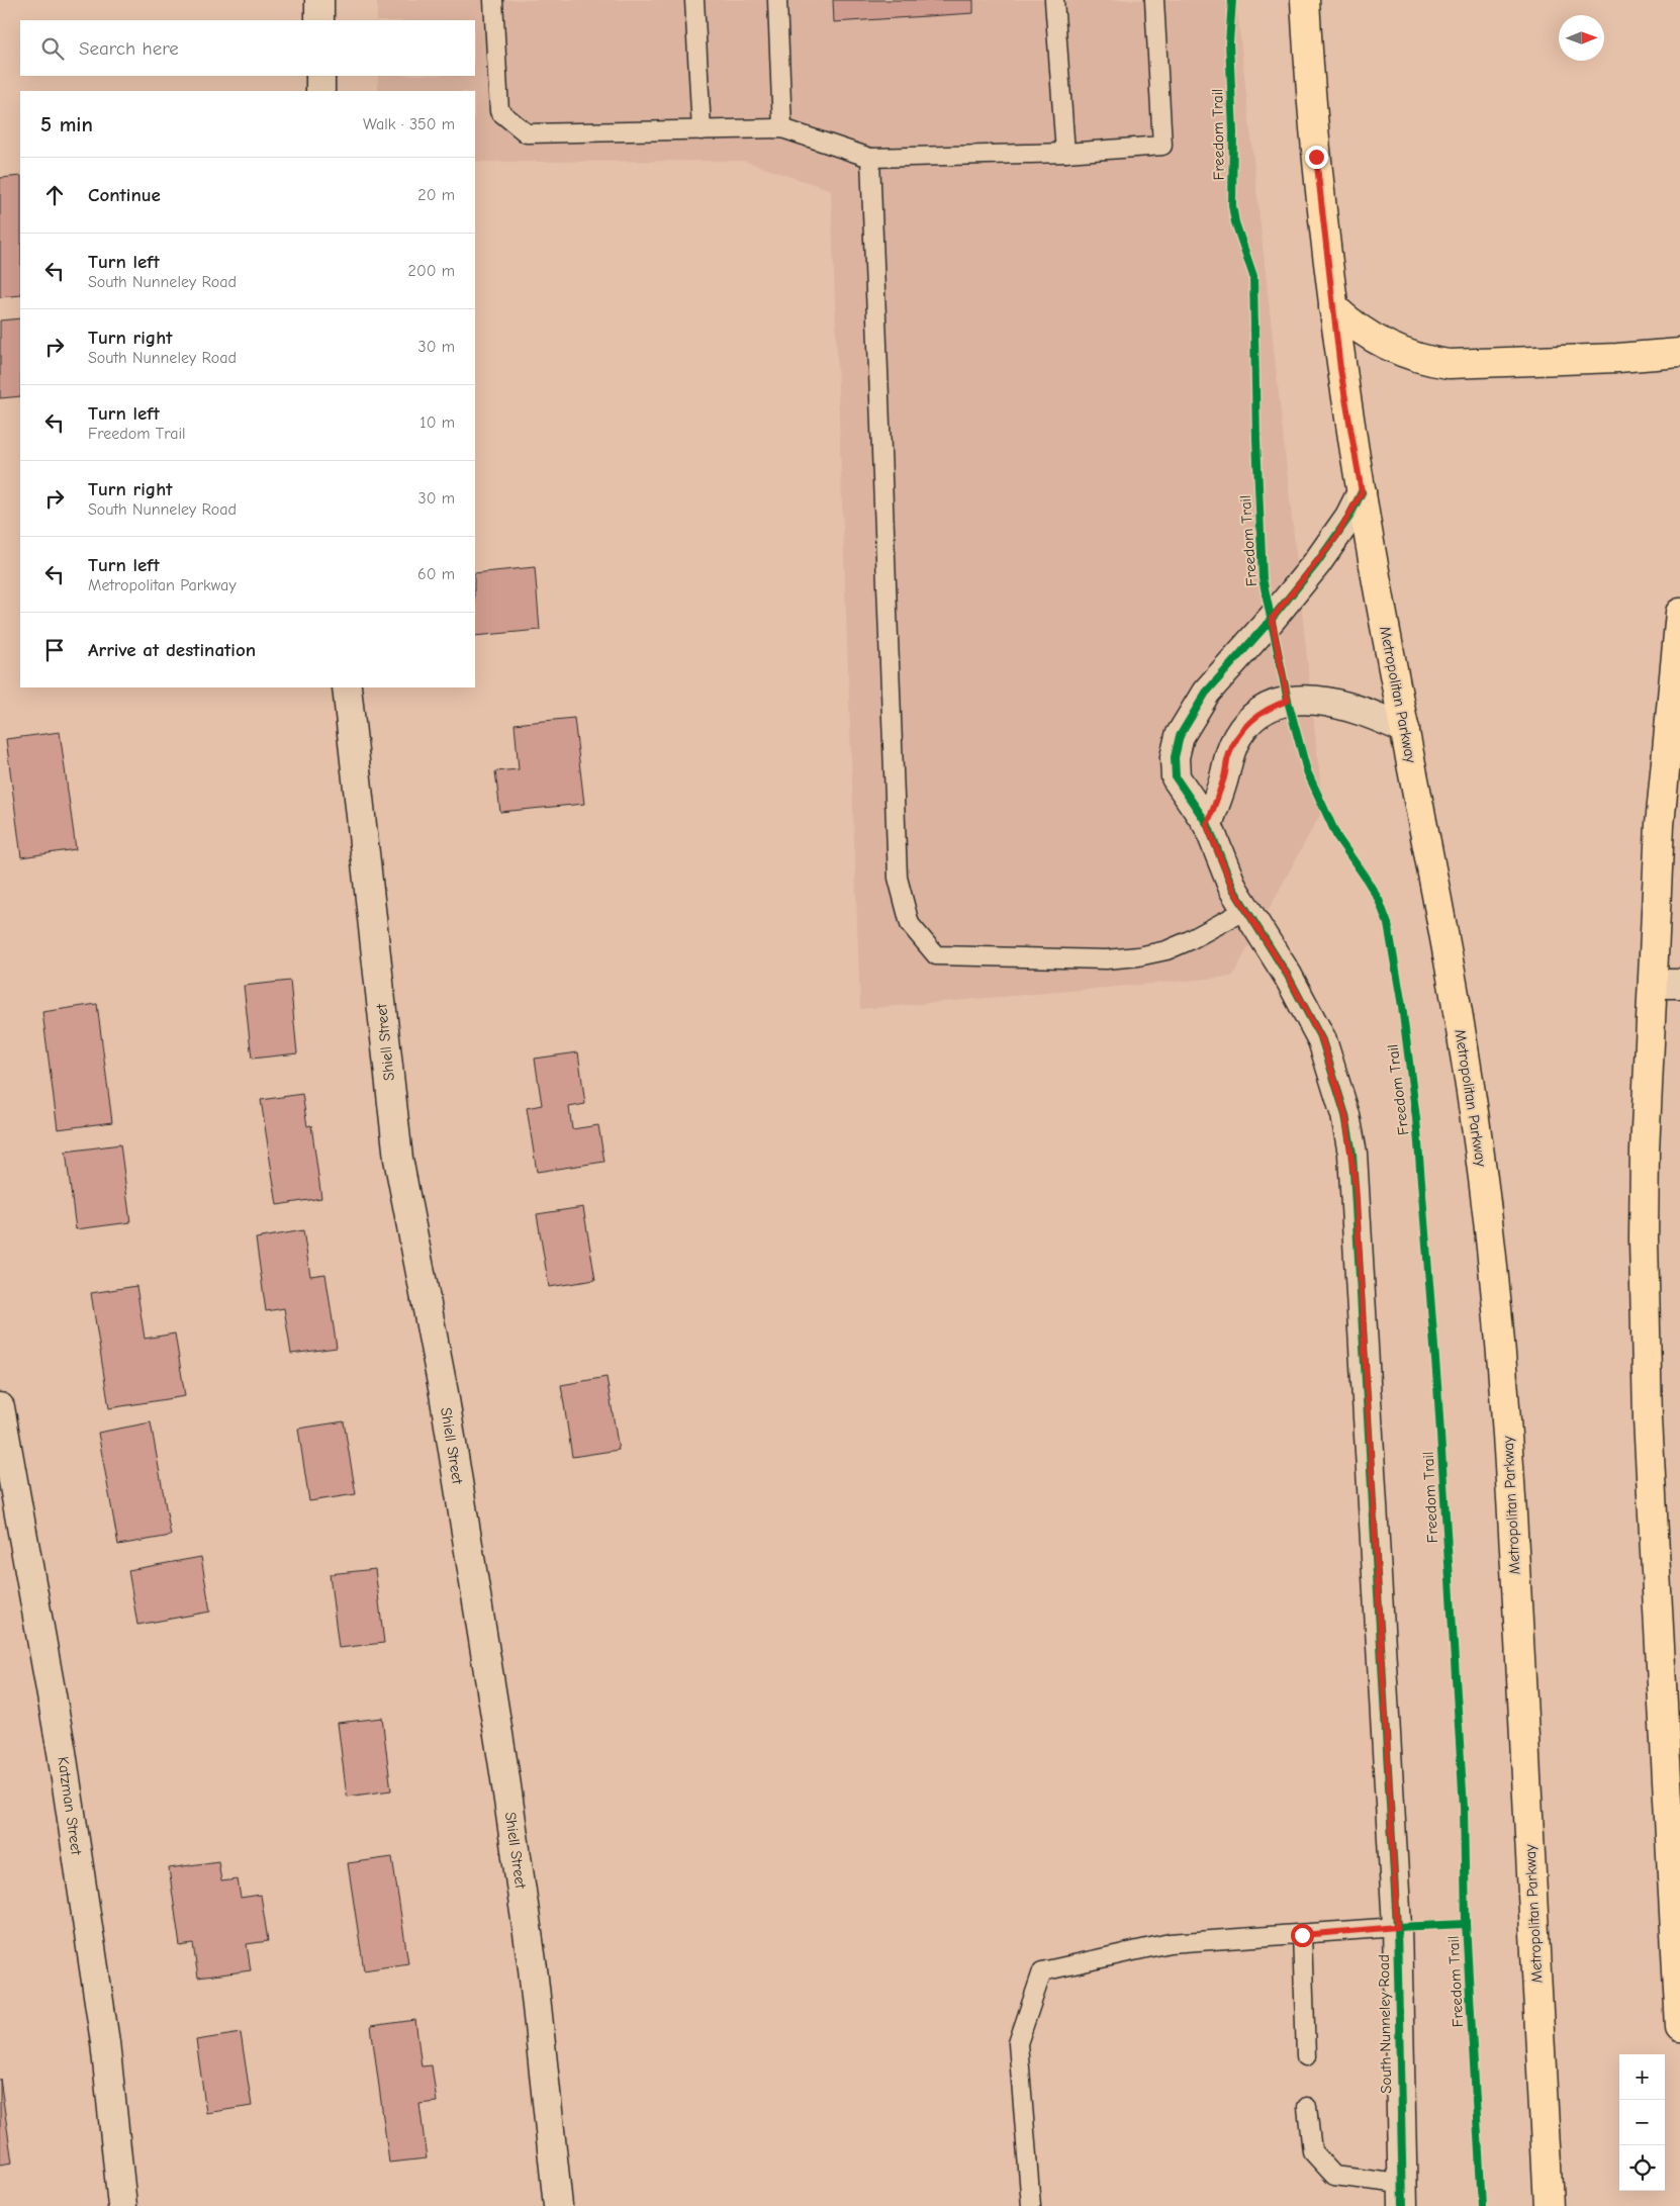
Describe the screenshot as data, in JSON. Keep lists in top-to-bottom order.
{
  "streets": {
    "main road": ["Metropolitan Parkway"],
    "street": ["Shiell Street", "Katzman Street", "South Nunneley Road"],
    "cycle path": ["Freedom Trail"]
  },
  "crossings": [
    ["Metropolitan Parkway", "South Nunneley Road"]
  ],
  "north": "right",
  "page": {
    "search": "Search here",
    "heading": ["5 min", "Walk · 350 m"],
    "list": [
      ["Continue", "20 m"],
      ["Turn left", "South Nunneley Road", "200 m"],
      ["Turn right", "South Nunneley Road", "30 m"],
      ["Turn left", "Freedom Trail", "10 m"],
      ["Turn right", "South Nunneley Road", "30 m"],
      ["Turn left", "Metropolitan Parkway", "60 m"],
      "Arrive at destination"
    ],
    "map_buttons": ["+", "−"]
  }
}
